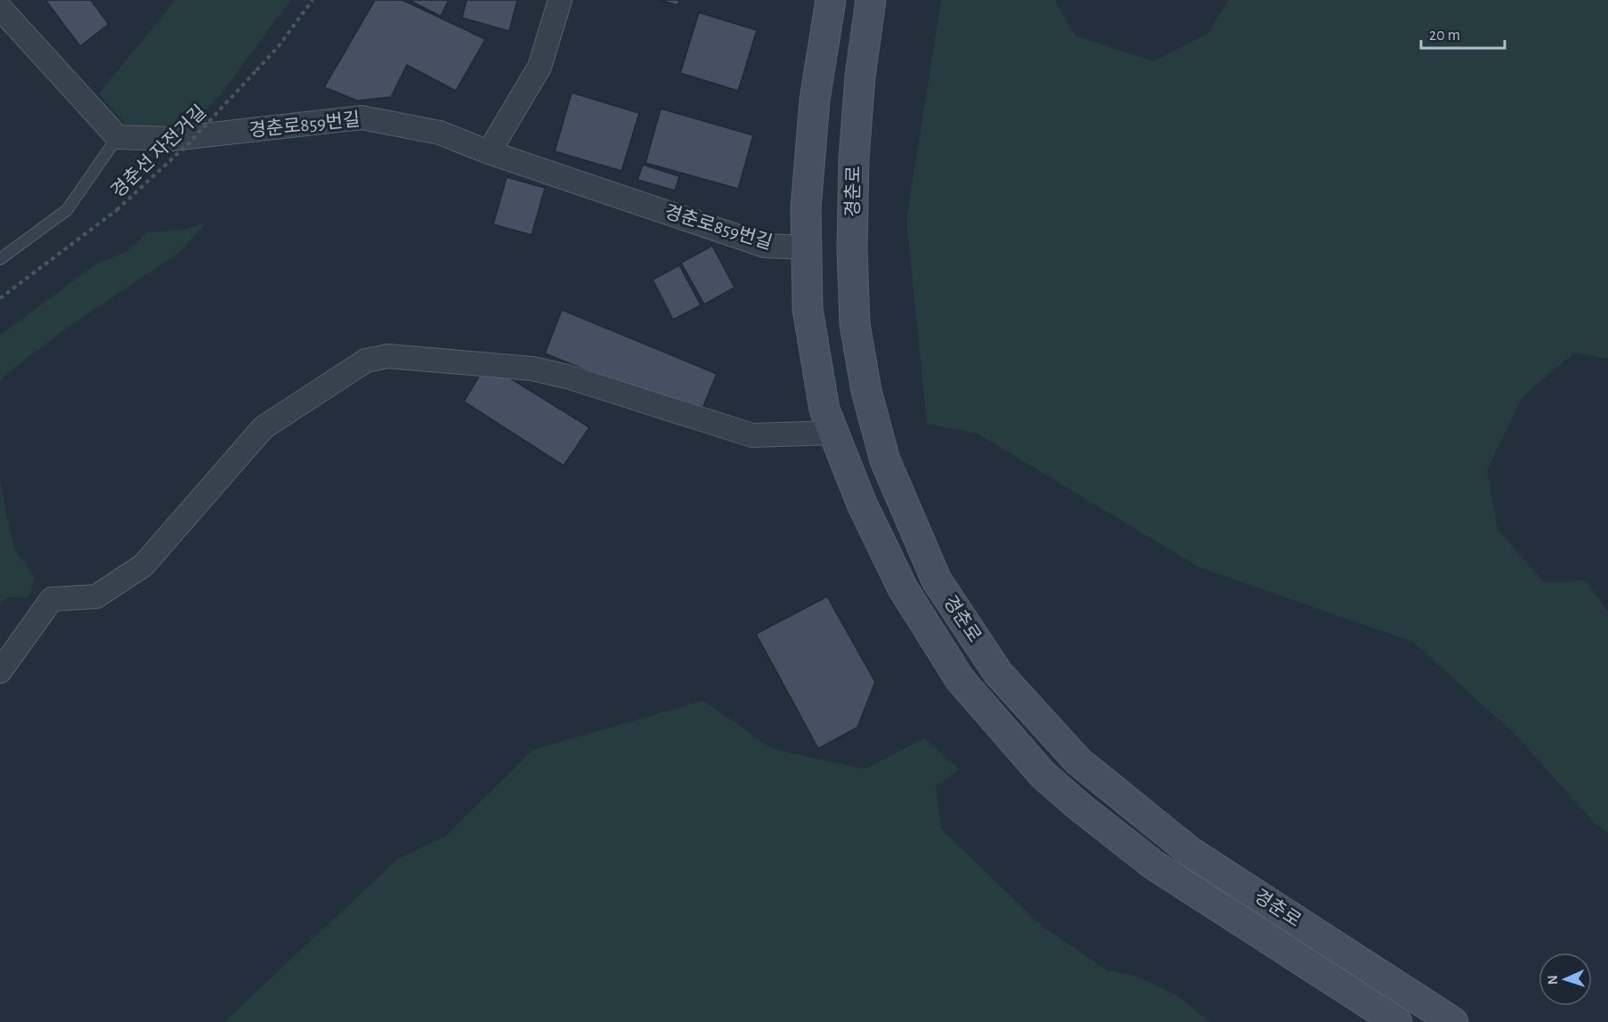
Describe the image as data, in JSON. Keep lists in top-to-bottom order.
{
  "streets": {
    "street": ["경춘로859번길", "경춘로"],
    "path": ["경춘선 자전거길"]
  },
  "crossings": [
    ["경춘로859번길", "경춘로"]
  ],
  "scale_bar": "20 m",
  "north": "left"
}
